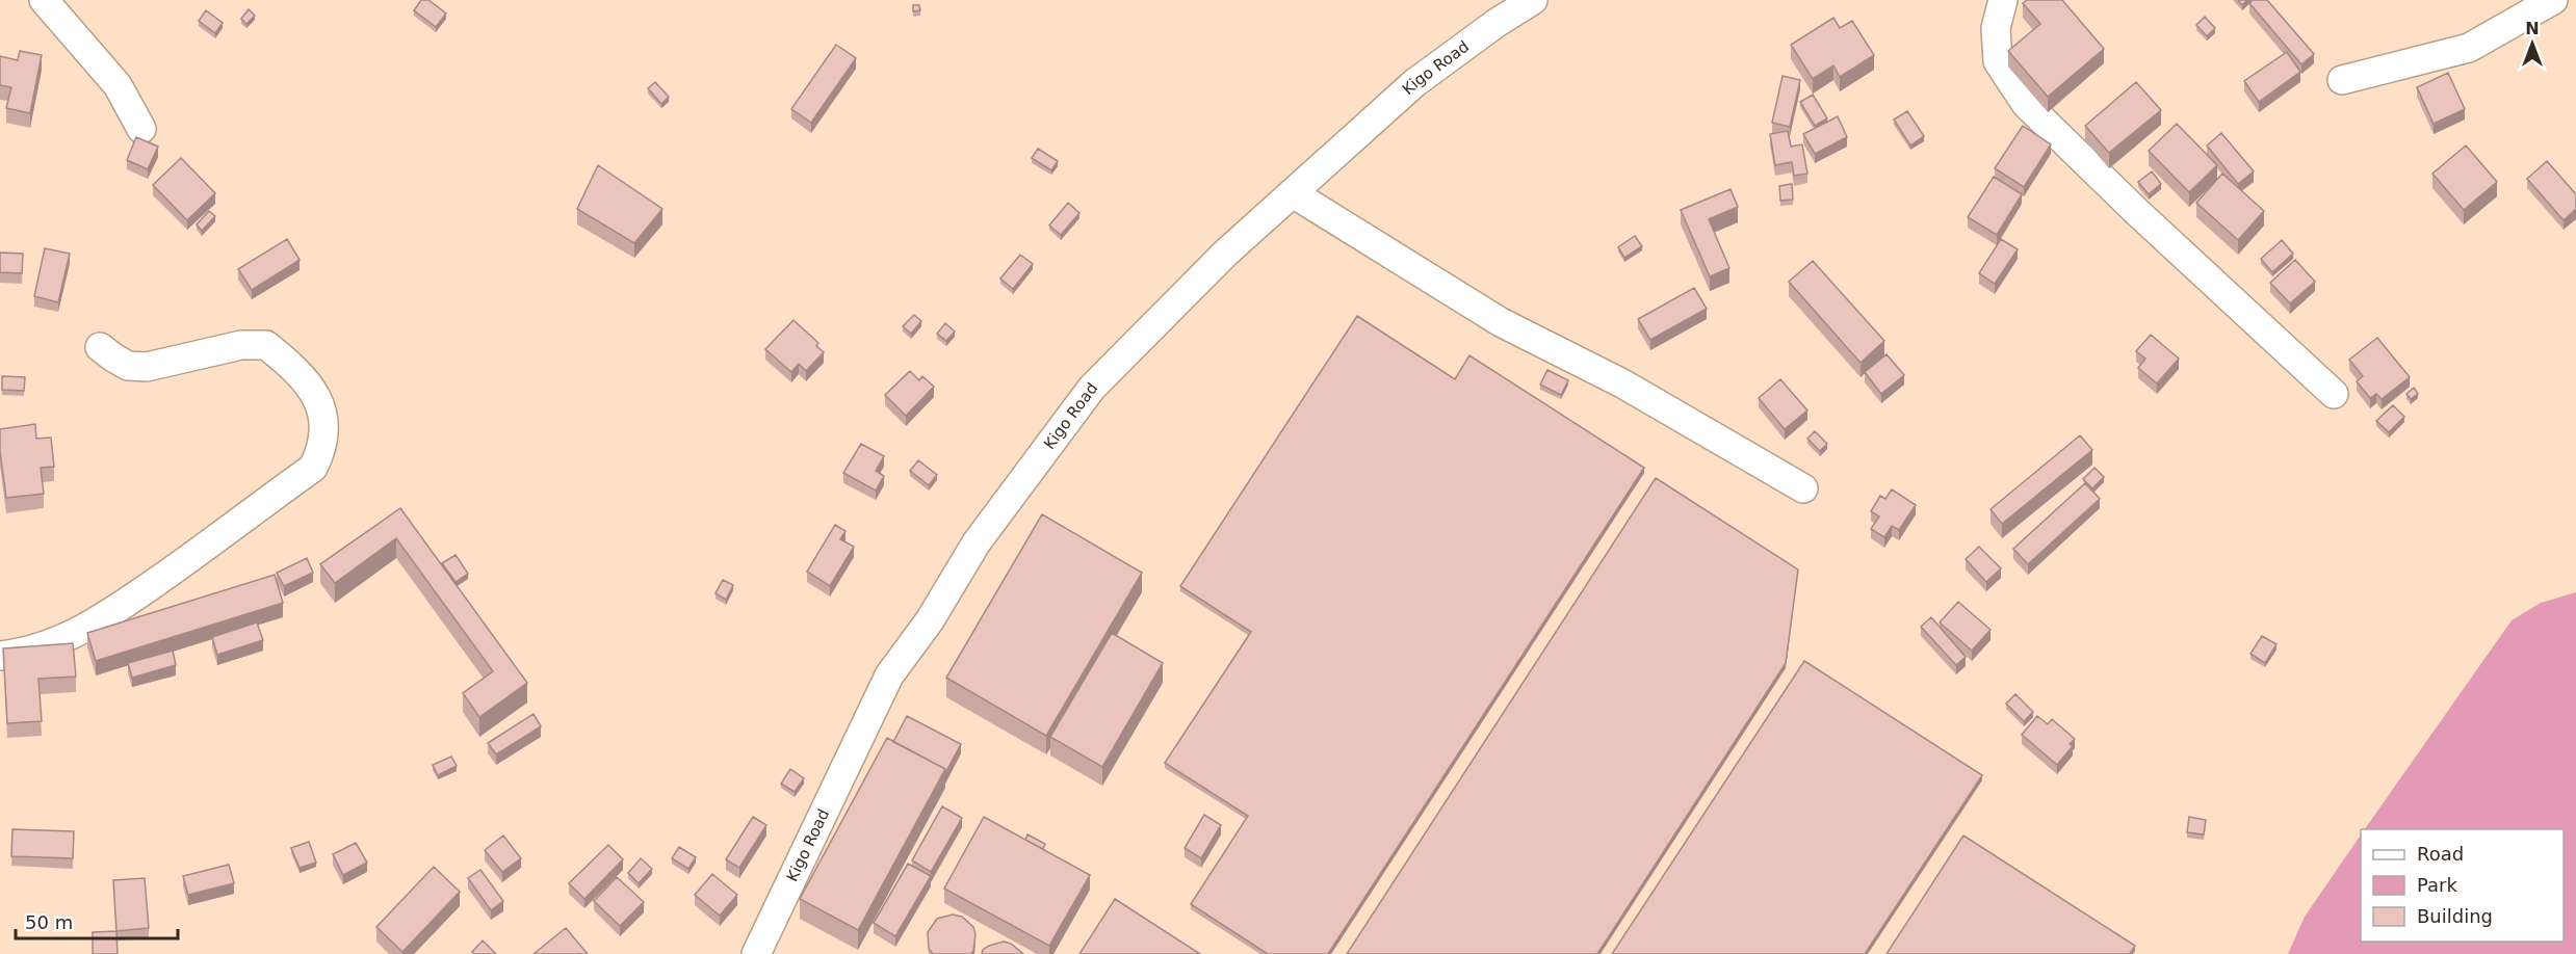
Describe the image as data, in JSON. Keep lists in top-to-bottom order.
{
  "streets": {
    "street": ["Kigo Road"]
  },
  "legend": ["Road", "Park", "Building"],
  "scale_bar": "50 m",
  "north": "top"
}
